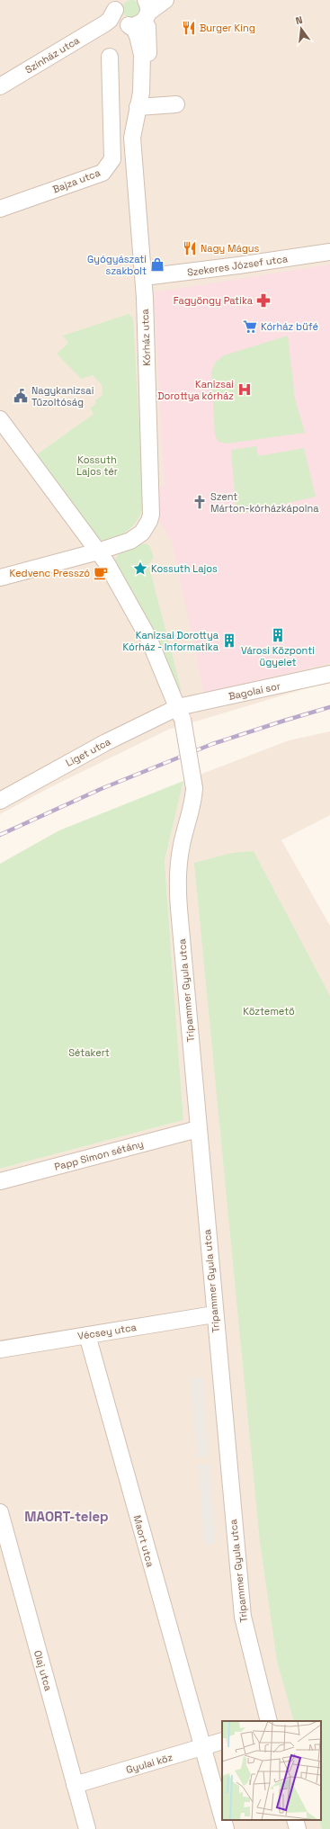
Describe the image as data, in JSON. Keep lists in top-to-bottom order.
{
  "streets": {
    "street": [
      "Színház utca",
      "Bajza utca",
      "Szekeres József utca",
      "Kórház utca",
      "Bagolai sor",
      "Liget utca",
      "Tripammer Gyula utca",
      "Papp Simon sétány",
      "Vécsey utca",
      "Maort utca",
      "Olaj utca",
      "Gyulai köz"
    ]
  },
  "crossings": [
    ["Színház utca", "Kórház utca"],
    ["Szekeres József utca", "Kórház utca"],
    ["Bagolai sor", "Liget utca"],
    ["Bagolai sor", "Tripammer Gyula utca"],
    ["Liget utca", "Tripammer Gyula utca"],
    ["Tripammer Gyula utca", "Papp Simon sétány"],
    ["Tripammer Gyula utca", "Vécsey utca"],
    ["Vécsey utca", "Maort utca"],
    ["Maort utca", "Gyulai köz"],
    ["Olaj utca", "Gyulai köz"]
  ],
  "districts": ["MAORT-telep"],
  "parks": ["Kossuth Lajos tér", "Köztemető", "Sétakert"],
  "places": {
    "restaurant": ["Burger King", "Nagy Mágus"],
    "shop": ["Gyógyászati szakbolt"],
    "pharmacy": ["Fagyöngy Patika"],
    "supermarket": ["Kórház büfé"],
    "hospital": ["Kanizsai Dorottya kórház"],
    "public building": ["Nagykanizsai Tűzoltóság"],
    "church": ["Szent Márton-kórházkápolna"],
    "place": ["Kossuth Lajos"],
    "cafe": ["Kedvenc Presszó"],
    "building": ["Városi Központi ügyelet", "Kanizsai Dorottya Kórház - Informatika"]
  },
  "north": "top"
}
